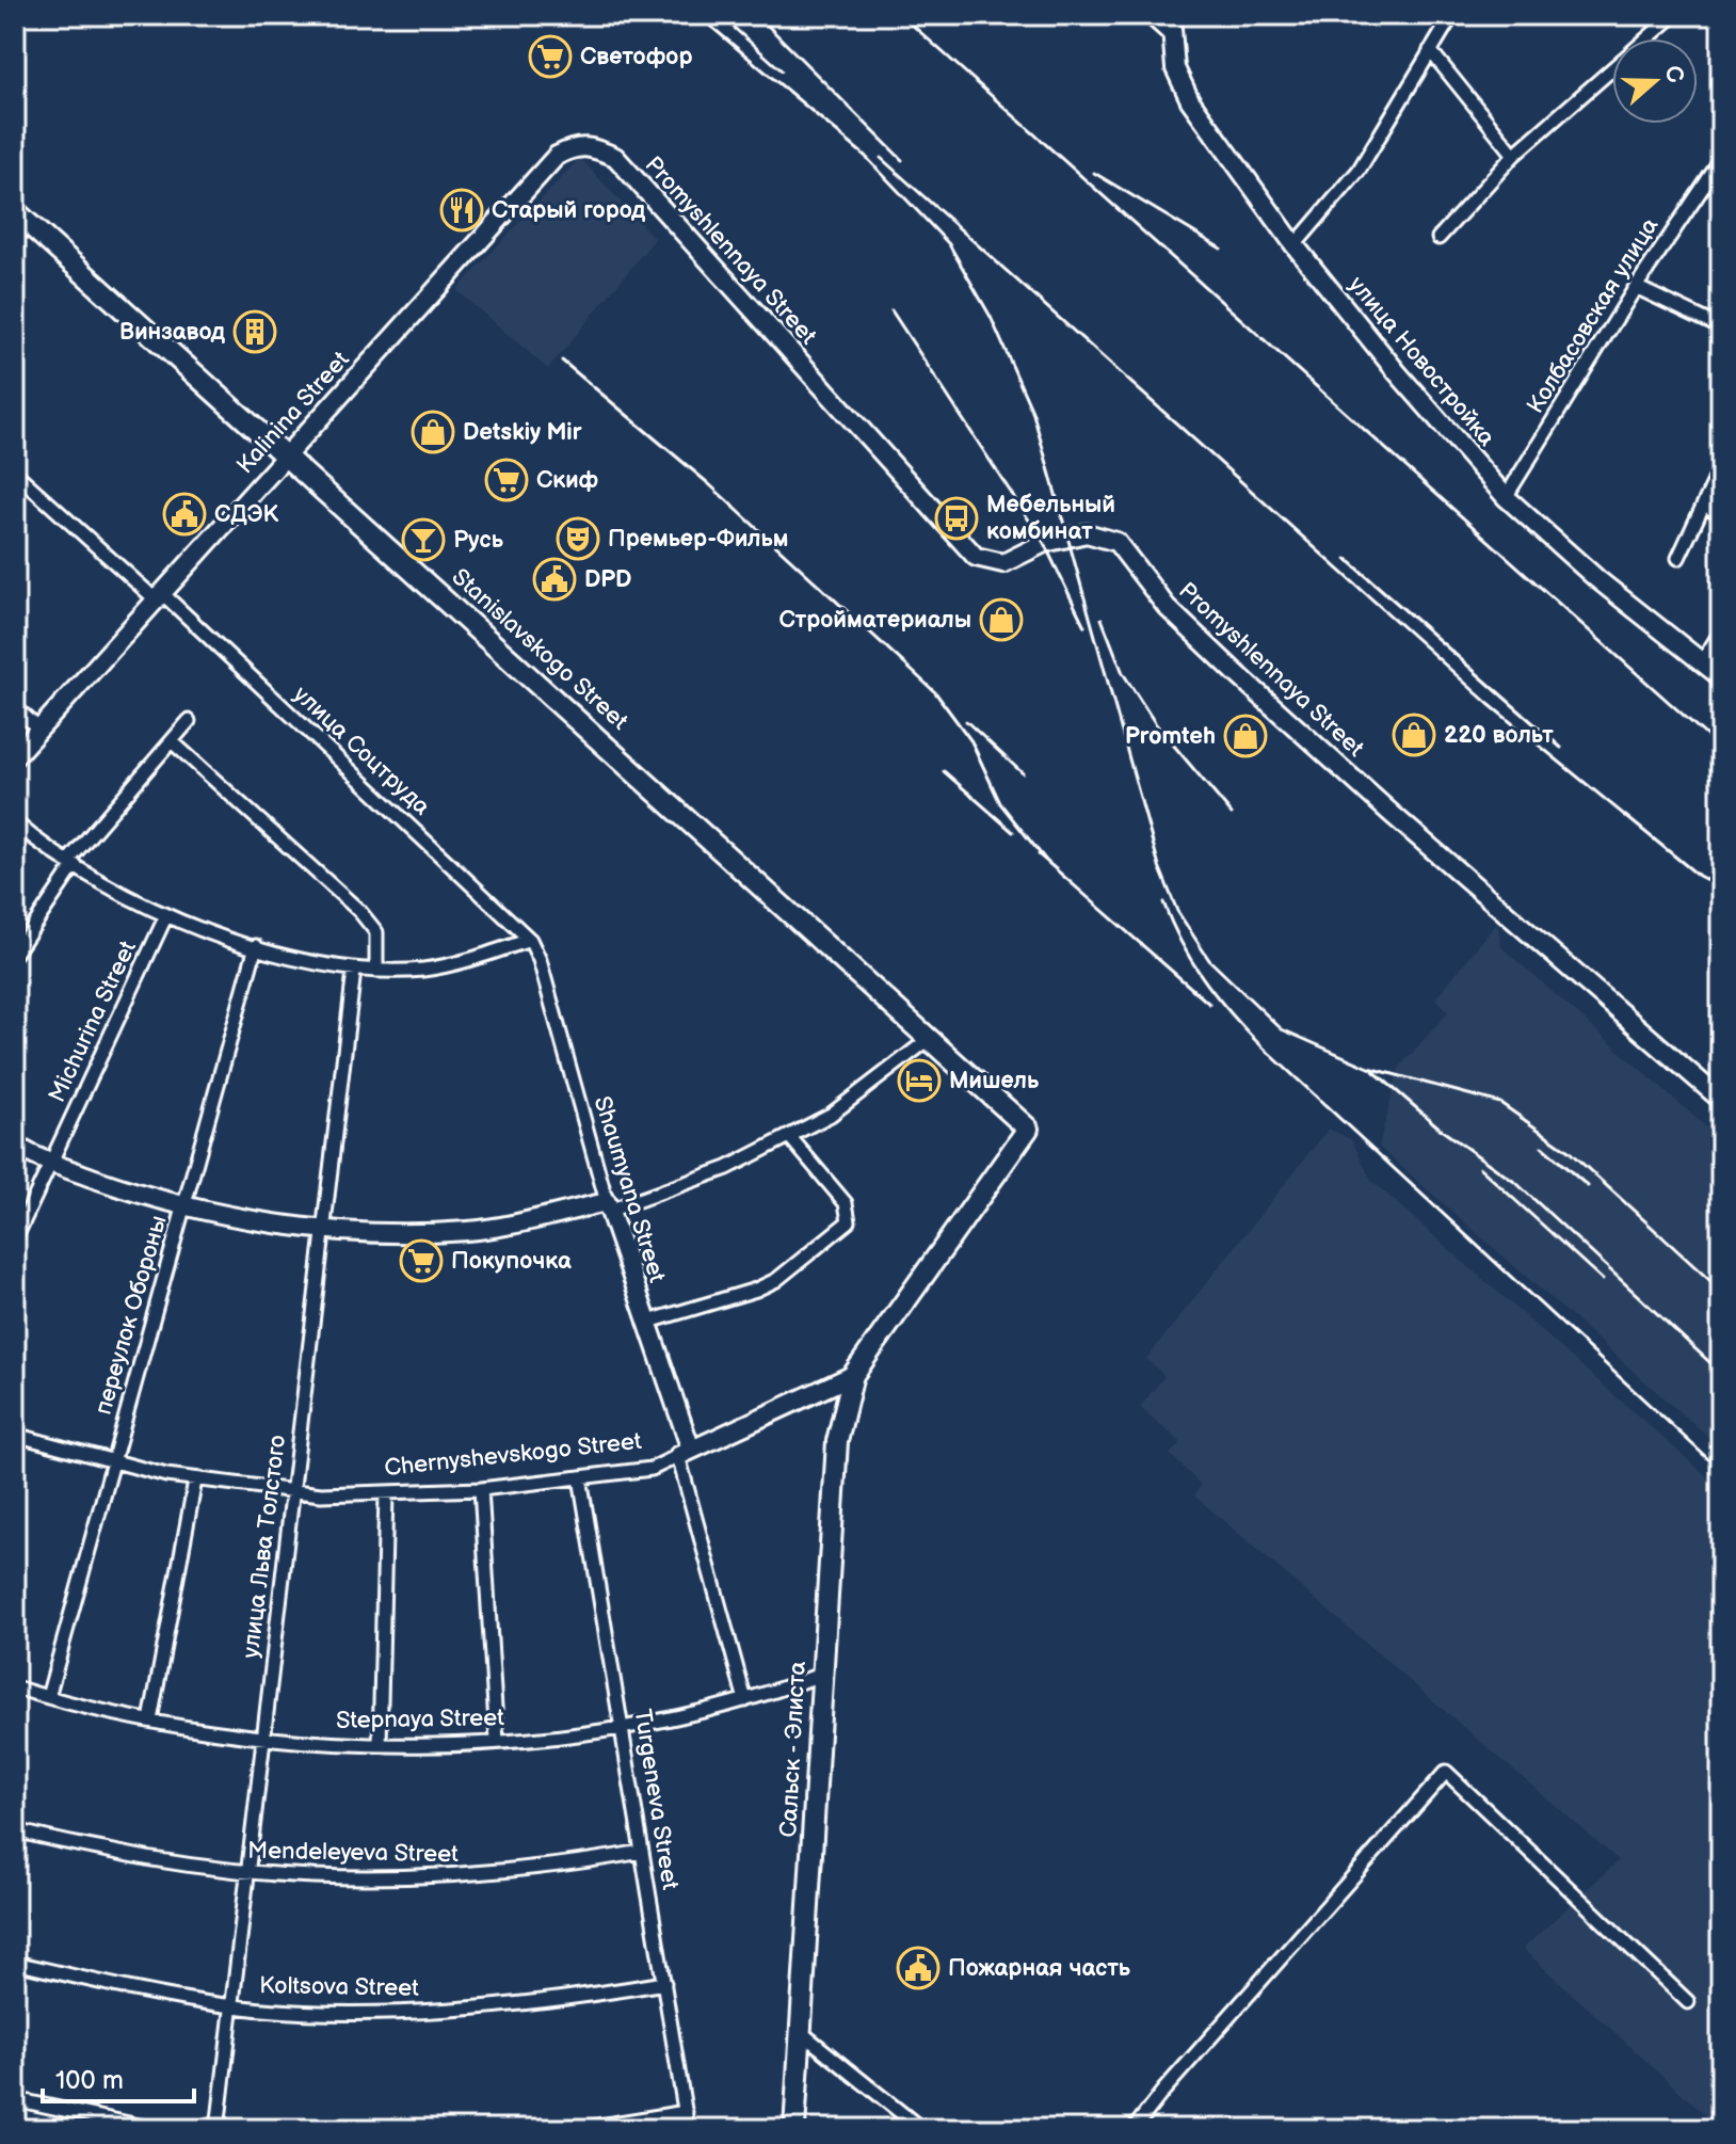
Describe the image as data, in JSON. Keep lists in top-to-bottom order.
{
  "streets": {
    "main road": [
      "Promyshlennaya Street",
      "улица Новостройка",
      "Kalinina Street",
      "Stanislavskogo Street",
      "Shaumyana Street",
      "Chernyshevskogo Street",
      "Сальск - Элиста"
    ],
    "street": [
      "Колбасовская улица",
      "улица Соцтруда",
      "Michurina Street",
      "переулок Обороны",
      "улица Льва Толстого",
      "Stepnaya Street",
      "Turgeneva Street",
      "Mendeleyeva Street",
      "Koltsova Street"
    ]
  },
  "crossings": [
    ["Promyshlennaya Street", "Kalinina Street"],
    ["Колбасовская улица", "улица Новостройка"],
    ["Kalinina Street", "Stanislavskogo Street"],
    ["Kalinina Street", "улица Соцтруда"],
    ["Stanislavskogo Street", "Chernyshevskogo Street"],
    ["улица Соцтруда", "Shaumyana Street"],
    ["Shaumyana Street", "Chernyshevskogo Street"],
    ["Shaumyana Street", "Stepnaya Street"],
    ["переулок Обороны", "Chernyshevskogo Street"],
    ["переулок Обороны", "Stepnaya Street"],
    ["Chernyshevskogo Street", "улица Льва Толстого"],
    ["Chernyshevskogo Street", "Сальск - Элиста"],
    ["Chernyshevskogo Street", "Turgeneva Street"],
    ["улица Льва Толстого", "Stepnaya Street"],
    ["улица Льва Толстого", "Mendeleyeva Street"],
    ["улица Льва Толстого", "Koltsova Street"],
    ["Stepnaya Street", "Сальск - Элиста"],
    ["Stepnaya Street", "Turgeneva Street"],
    ["Turgeneva Street", "Mendeleyeva Street"],
    ["Turgeneva Street", "Koltsova Street"]
  ],
  "places": {
    "supermarket": ["Светофор", "Скиф", "Покупочка"],
    "restaurant": ["Старый город"],
    "building": ["Винзавод"],
    "shop": [
      "Detskiy Mir",
      "Стройматериалы",
      "220 вольт",
      "Promteh"
    ],
    "public building": ["СДЭК", "DPD", "Пожарная часть"],
    "bus stop": ["Мебельный комбинат"],
    "theatre": ["Премьер-Фильм"],
    "bar": ["Русь"],
    "hotel": ["Мишель"]
  },
  "scale_bar": "100 m",
  "north": "right"
}
